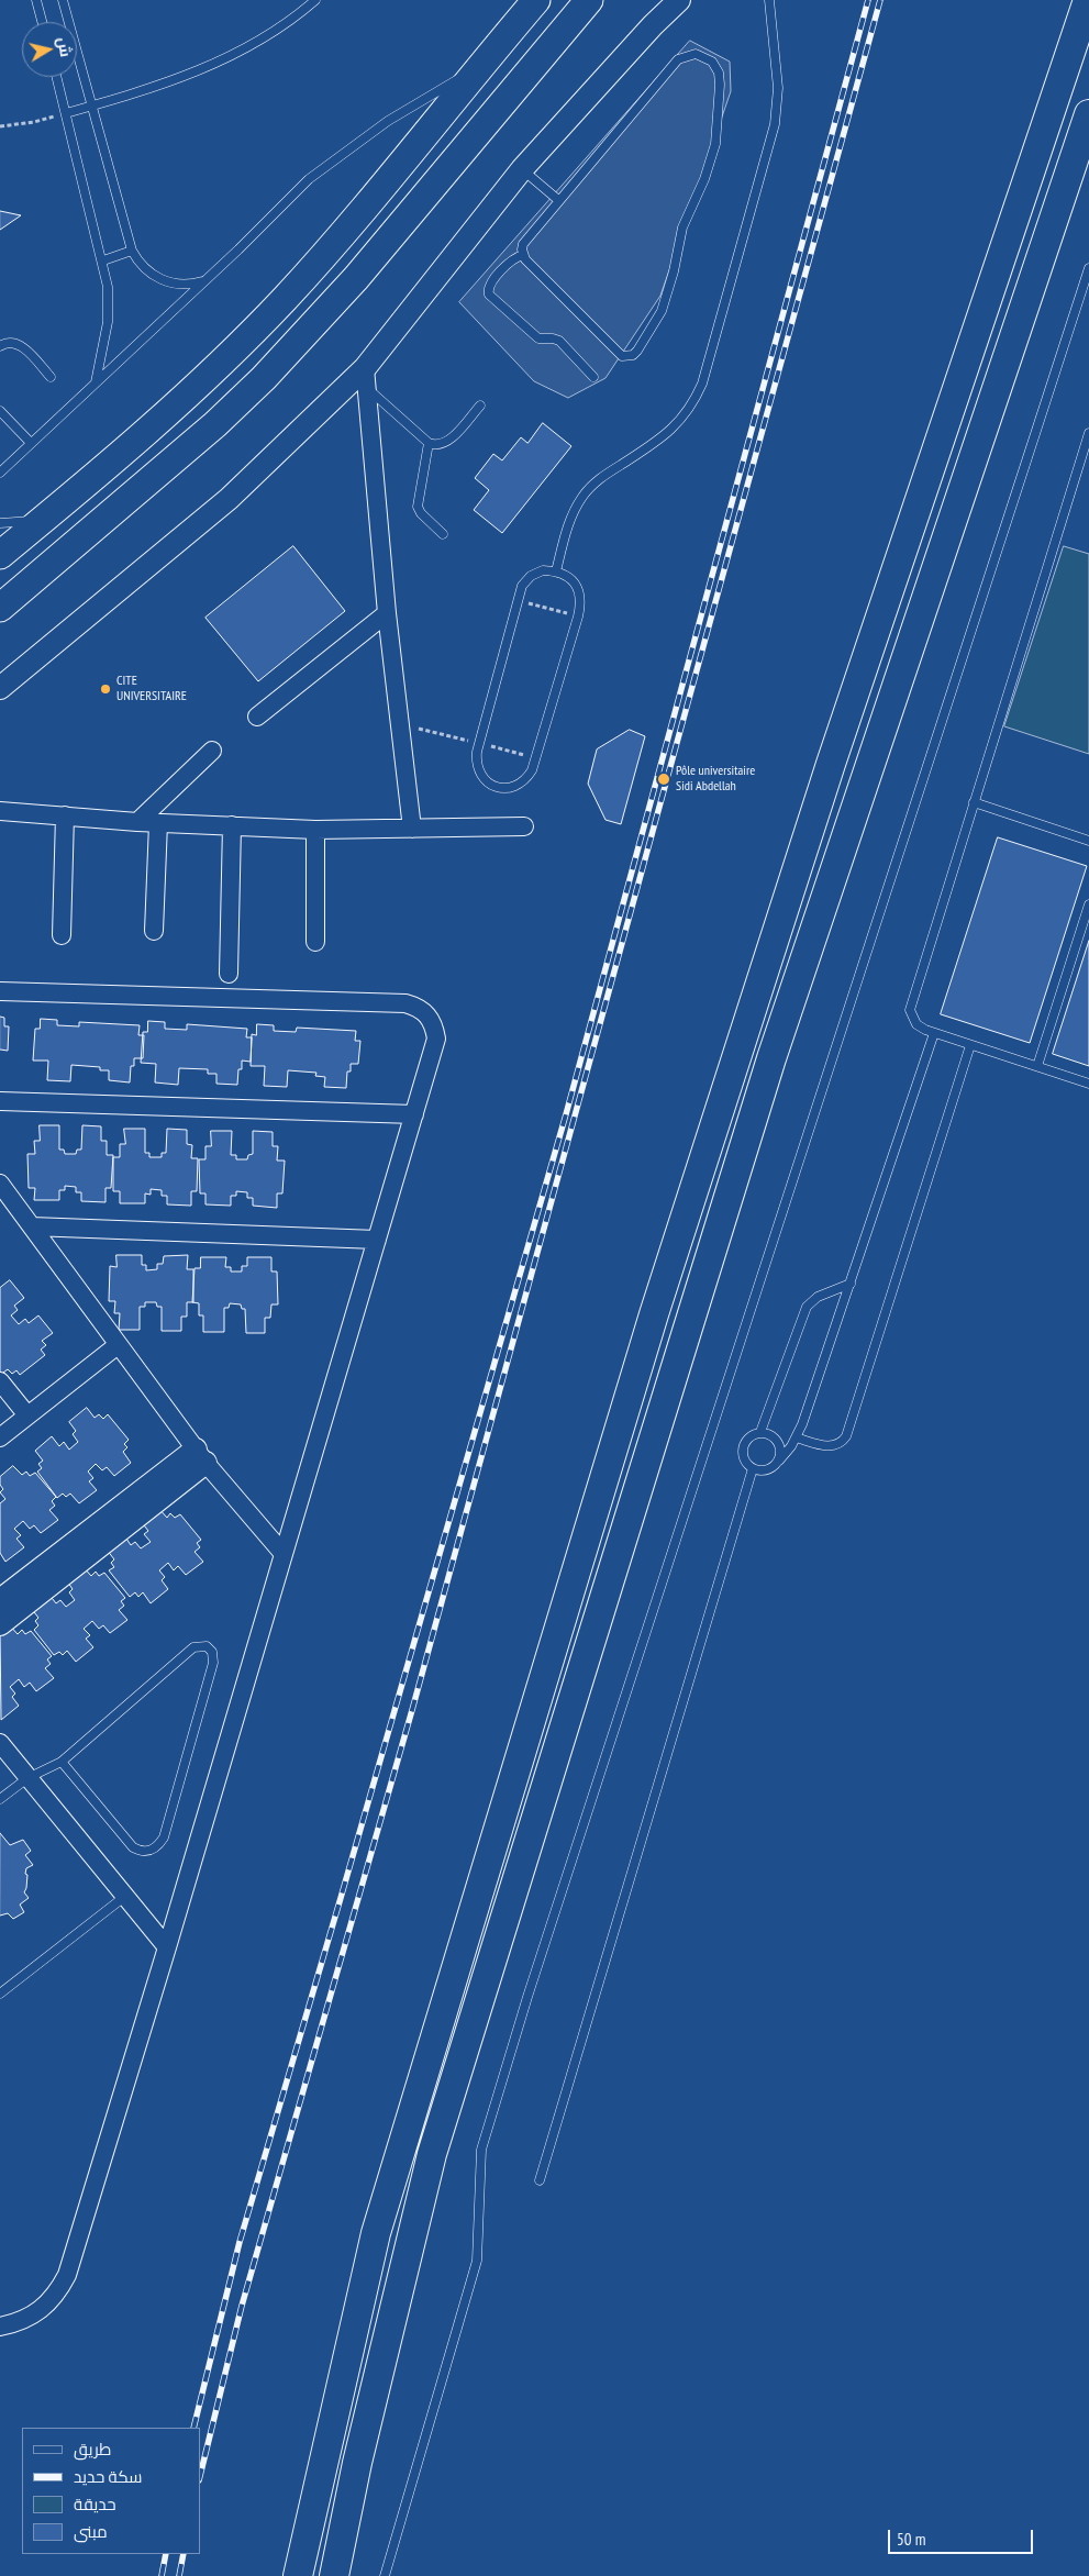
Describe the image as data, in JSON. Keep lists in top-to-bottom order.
{
  "places": ["CITE UNIVERSITAIRE", "Pôle universitaire Sidi Abdellah"],
  "legend": [
    "طريق",
    "سكة حديد",
    "حديقة",
    "مبنى"
  ],
  "scale_bar": "50 m",
  "north": "right"
}
